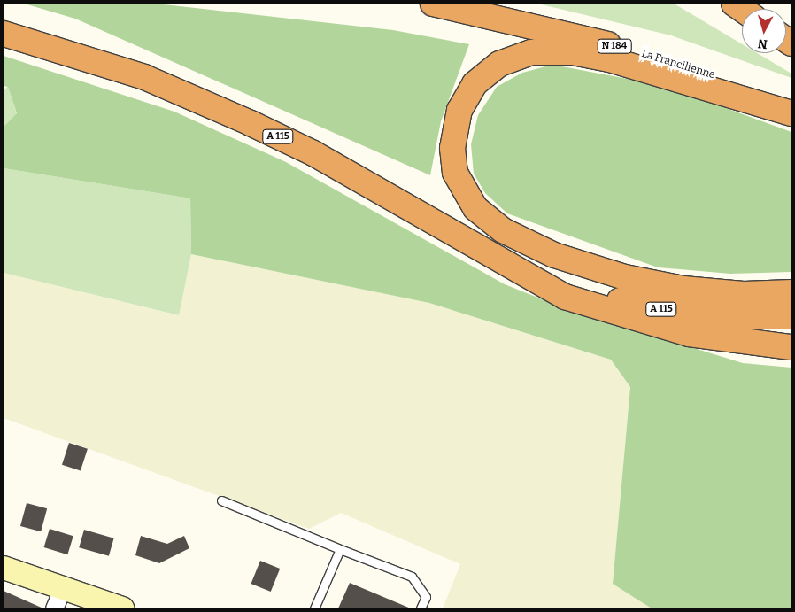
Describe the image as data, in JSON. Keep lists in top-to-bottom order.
{
  "streets": {
    "highway": ["N 184", "La Francilienne", "A 115"]
  },
  "north": "bottom"
}
